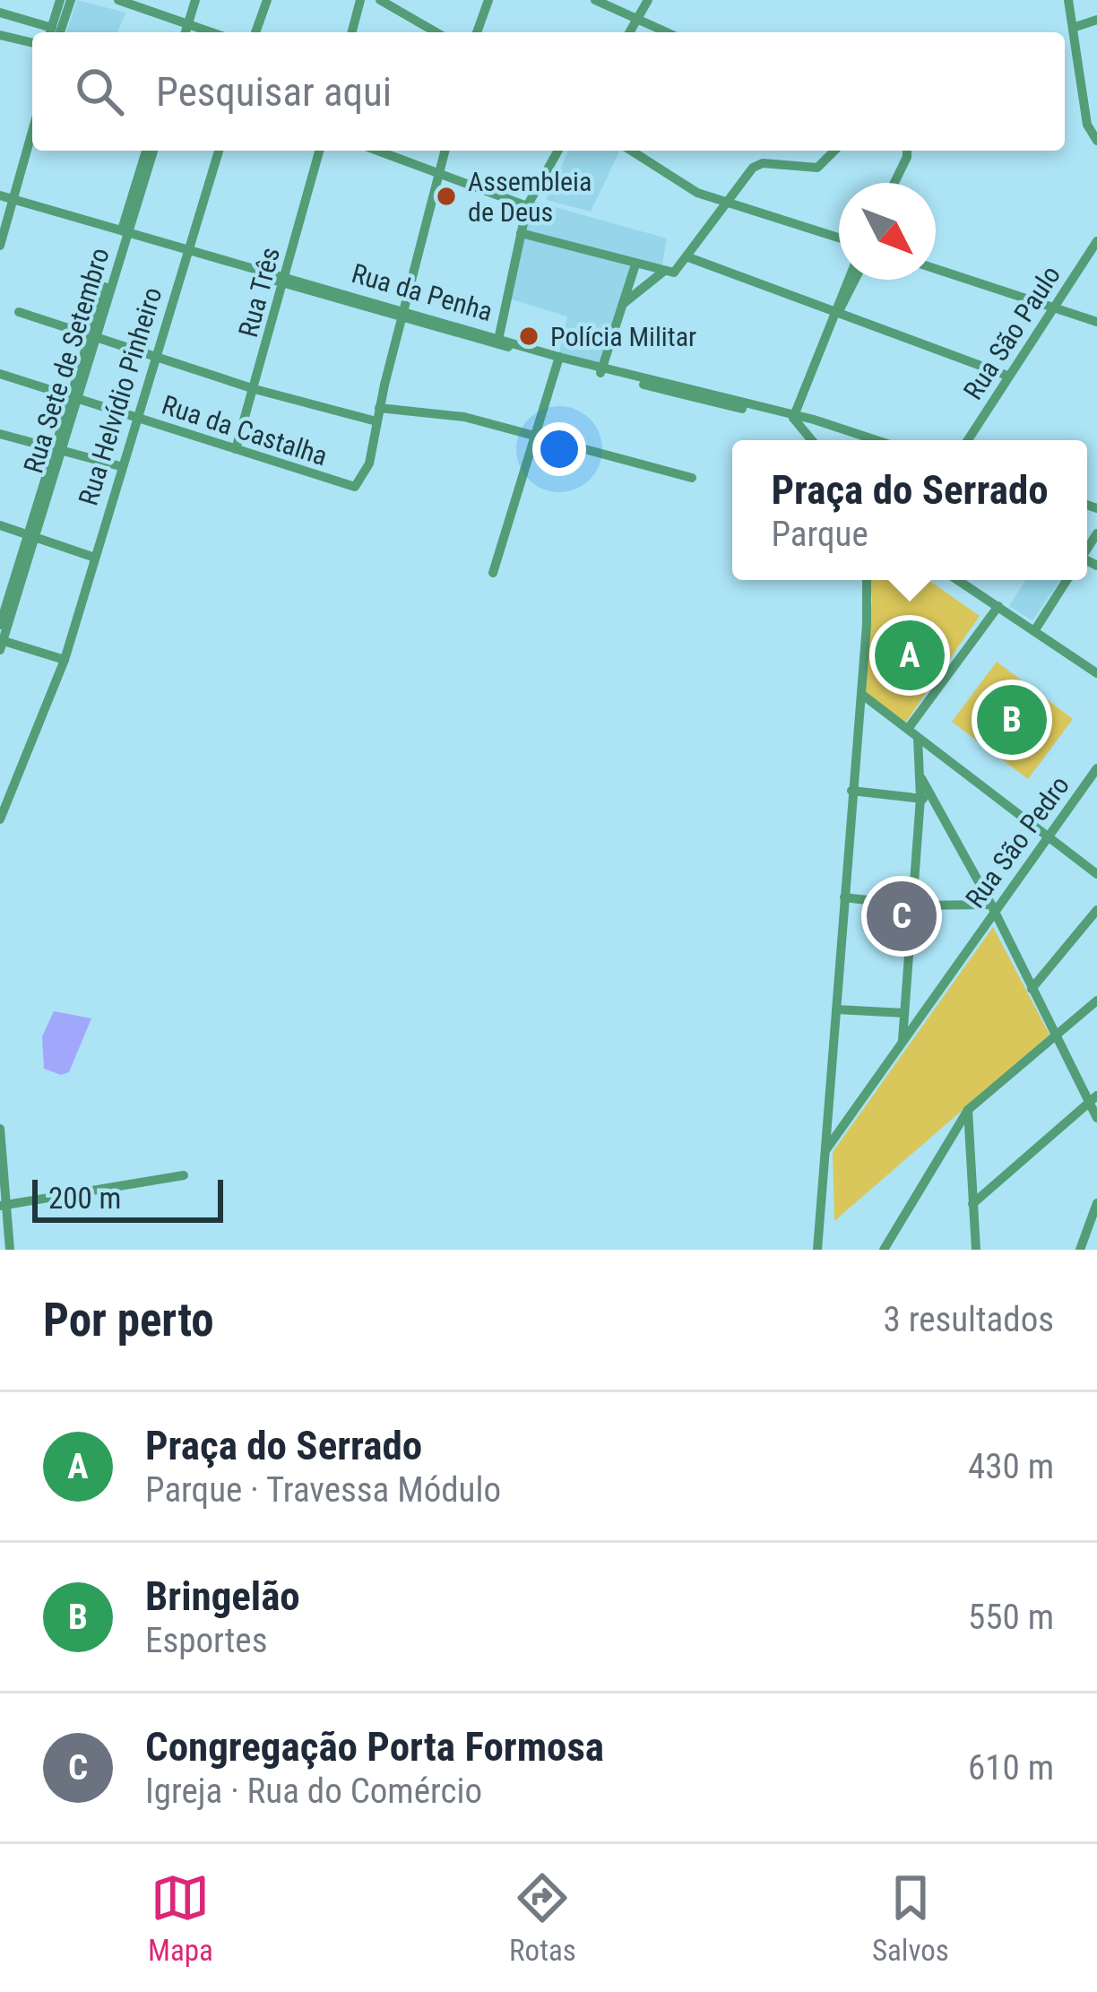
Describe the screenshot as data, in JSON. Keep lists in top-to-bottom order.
{
  "streets": {
    "street": [
      "Rua Três",
      "Rua da Penha",
      "Rua São Paulo",
      "Rua Sete de Setembro",
      "Rua Helvídio Pinheiro",
      "Rua da Castalha",
      "Rua São Pedro"
    ]
  },
  "crossings": [
    ["Rua Três", "Rua da Penha"],
    ["Rua Três", "Rua da Castalha"],
    ["Rua da Penha", "Rua Sete de Setembro"],
    ["Rua da Penha", "Rua Helvídio Pinheiro"],
    ["Rua Sete de Setembro", "Rua da Castalha"],
    ["Rua Helvídio Pinheiro", "Rua da Castalha"]
  ],
  "places": ["Assembleia de Deus", "Polícia Militar"],
  "scale_bar": "200 m",
  "north": "bottom right",
  "page": {
    "search": "Pesquisar aqui",
    "popup": ["Praça do Serrado", "Parque"],
    "pins": ["A", "B", "C"],
    "scale": "200 m",
    "heading": ["Por perto", "3 resultados"],
    "list": [
      {
        "mark": "A",
        "name": "Praça do Serrado",
        "note": "Parque · Travessa Módulo",
        "value": "430 m"
      },
      {
        "mark": "B",
        "name": "Bringelão",
        "note": "Esportes",
        "value": "550 m"
      },
      {
        "mark": "C",
        "name": "Congregação Porta Formosa",
        "note": "Igreja · Rua do Comércio",
        "value": "610 m"
      }
    ],
    "nav": ["Mapa", "Rotas", "Salvos"]
  }
}
